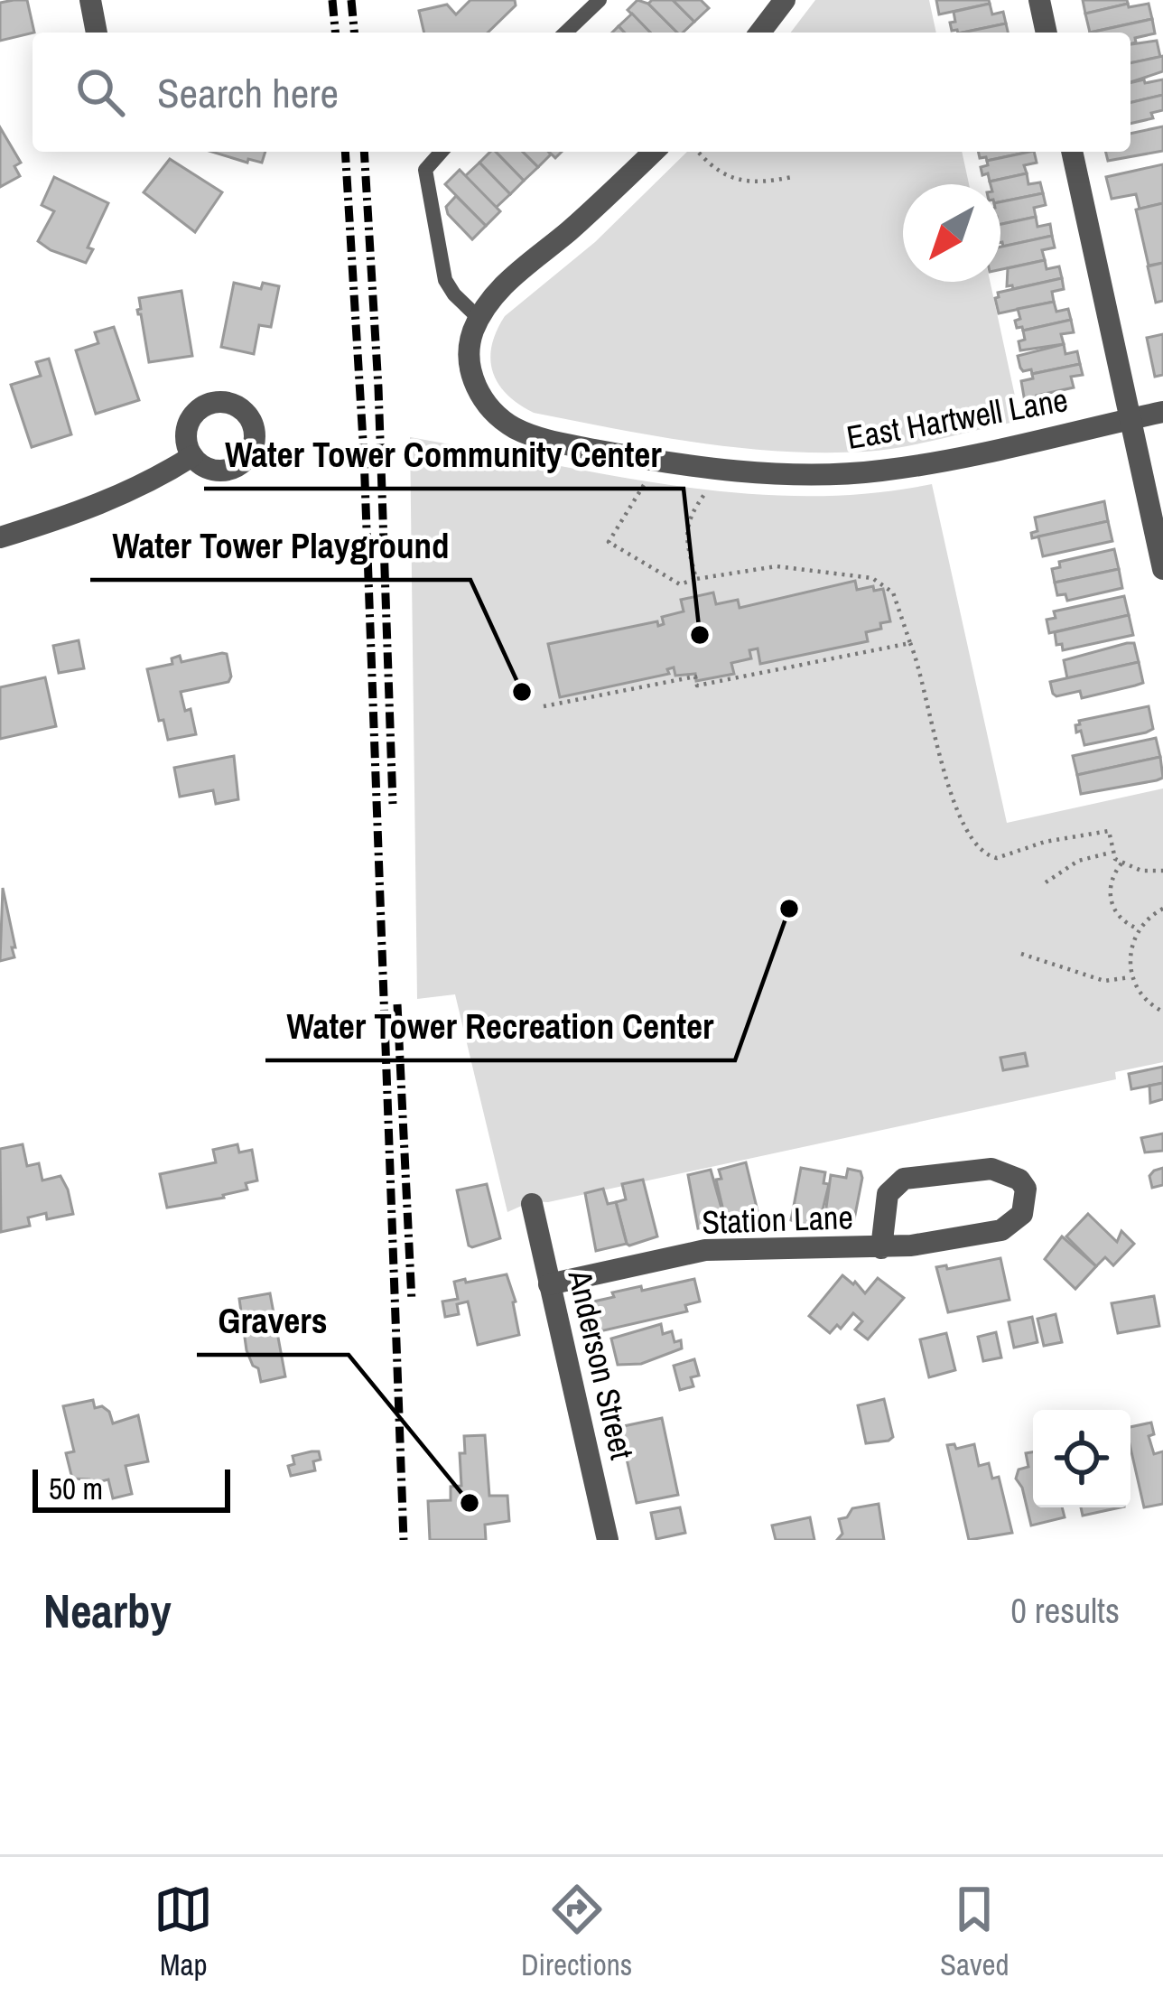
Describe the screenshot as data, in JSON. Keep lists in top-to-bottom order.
{
  "streets": {
    "street": ["East Hartwell Lane", "Station Lane", "Anderson Street"]
  },
  "crossings": [
    ["Station Lane", "Anderson Street"]
  ],
  "places": [
    "Water Tower Community Center",
    "Water Tower Playground",
    "Water Tower Recreation Center",
    "Gravers"
  ],
  "scale_bar": "50 m",
  "north": "bottom left",
  "page": {
    "search": "Search here",
    "scale": "50 m",
    "heading": ["Nearby", "0 results"],
    "nav": ["Map", "Directions", "Saved"]
  }
}
